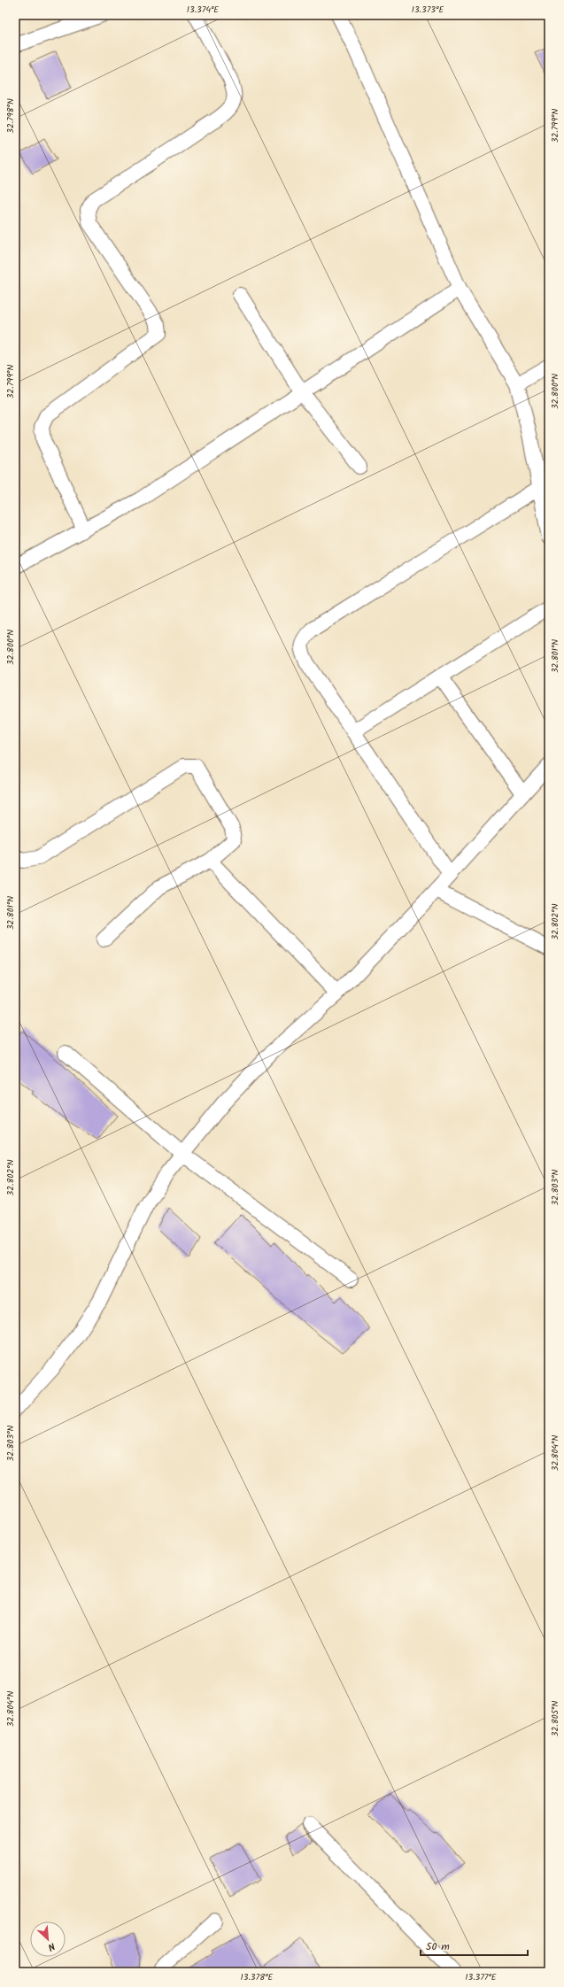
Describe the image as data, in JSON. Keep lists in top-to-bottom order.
{
  "scale_bar": "50 m",
  "north": "bottom right",
  "coordinates": [
    "13.374°E",
    "13.373°E",
    "32.798°N",
    "32.799°N",
    "32.800°N",
    "32.801°N",
    "32.802°N",
    "32.803°N",
    "32.804°N",
    "32.805°N",
    "13.378°E",
    "13.377°E"
  ]
}
